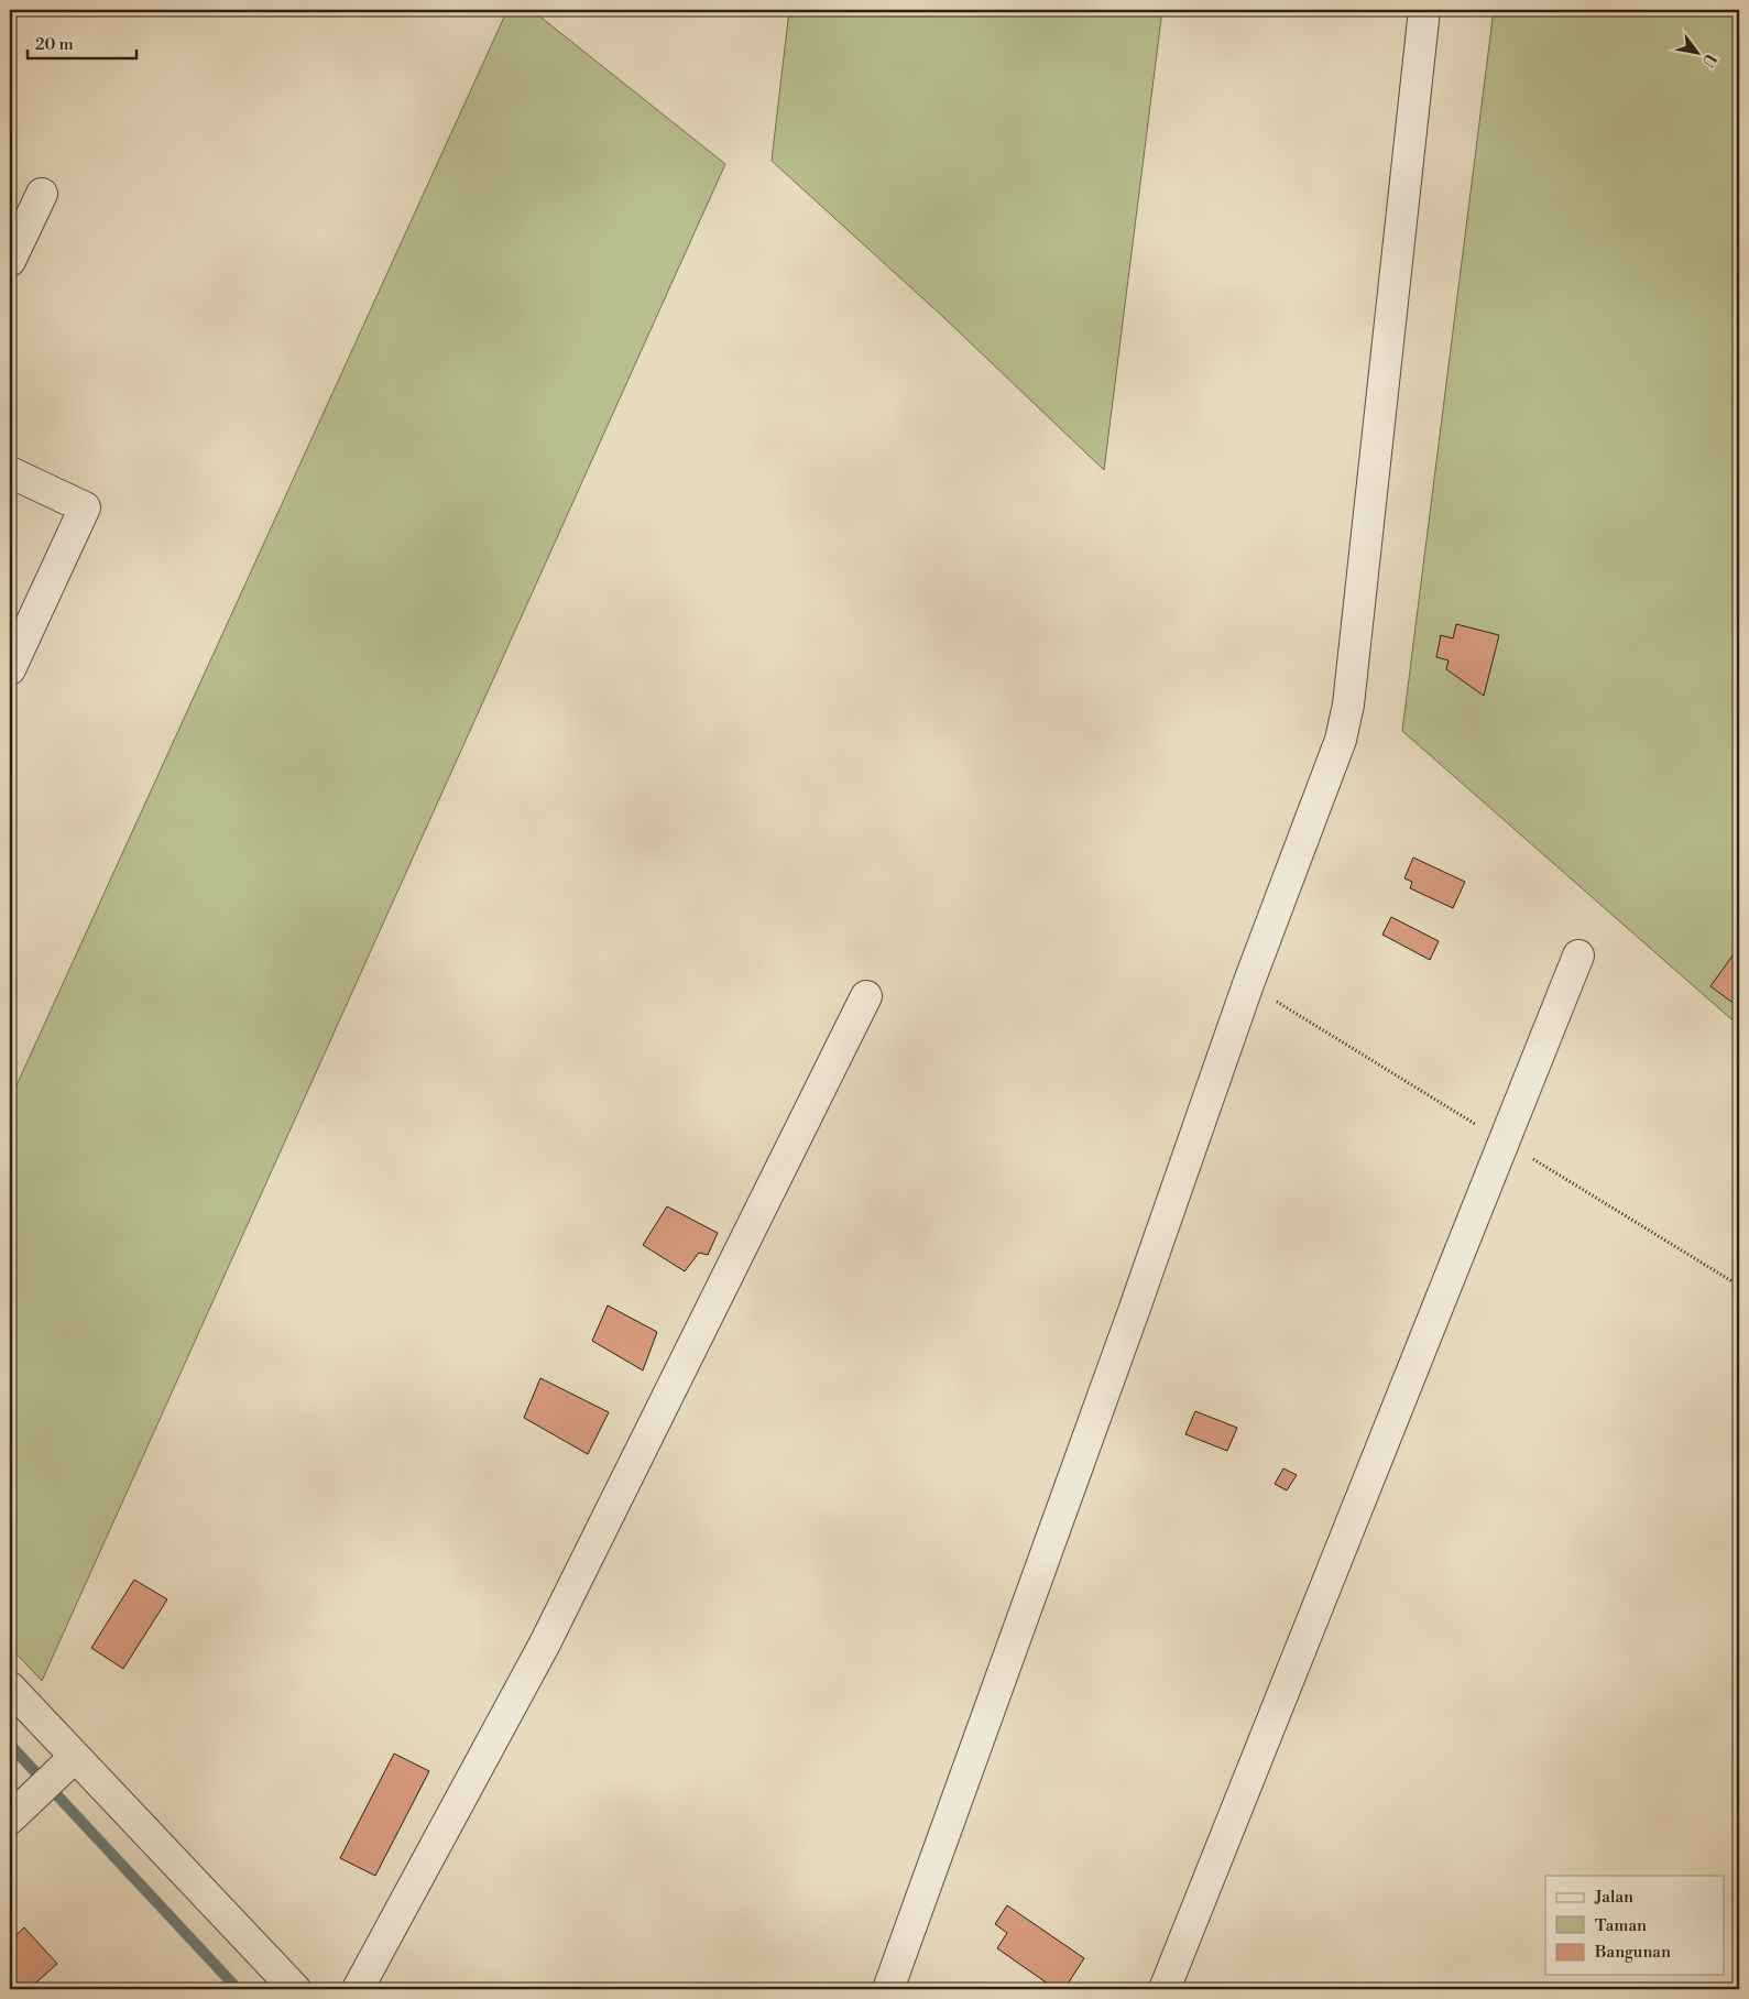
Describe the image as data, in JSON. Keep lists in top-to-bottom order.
{
  "legend": ["Jalan", "Taman", "Bangunan"],
  "scale_bar": "20 m",
  "north": "bottom right"
}
